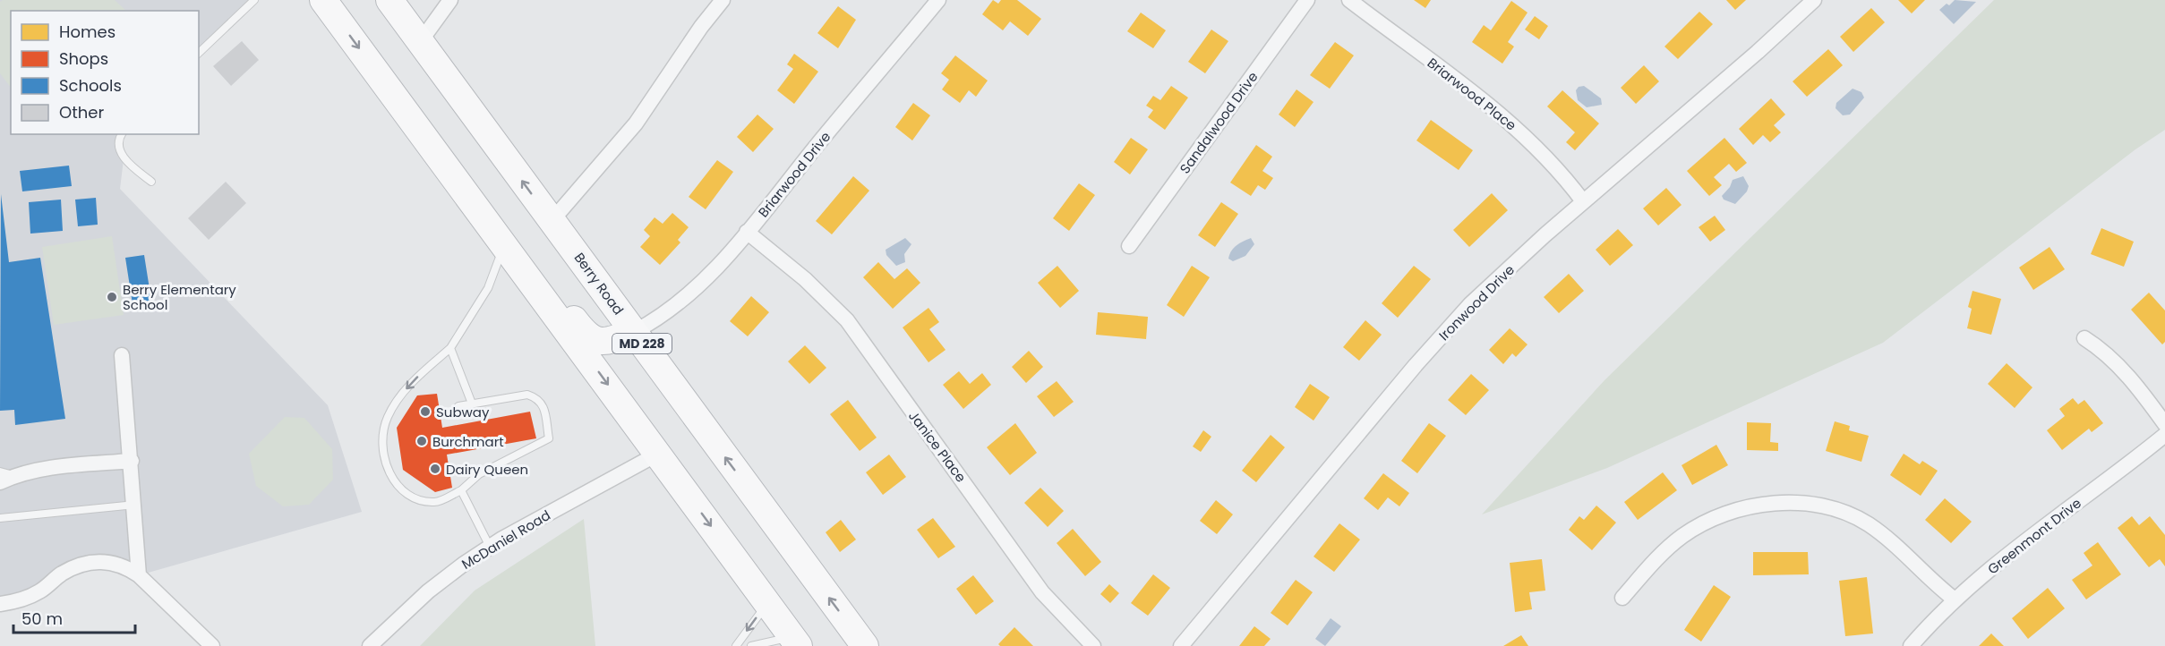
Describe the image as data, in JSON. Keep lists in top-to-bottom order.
{
  "streets": {
    "highway": ["Berry Road", "MD 228"],
    "street": [
      "Briarwood Place",
      "Sandalwood Drive",
      "Briarwood Drive",
      "Ironwood Drive",
      "Janice Place",
      "Greenmont Drive",
      "McDaniel Road"
    ]
  },
  "crossings": [
    ["Briarwood Place", "Ironwood Drive"],
    ["Briarwood Drive", "Berry Road"],
    ["Briarwood Drive", "Janice Place"]
  ],
  "places": [
    "Berry Elementary School",
    "Subway",
    "Burchmart",
    "Dairy Queen"
  ],
  "legend": [
    "Homes",
    "Shops",
    "Schools",
    "Other"
  ],
  "scale_bar": "50 m"
}
